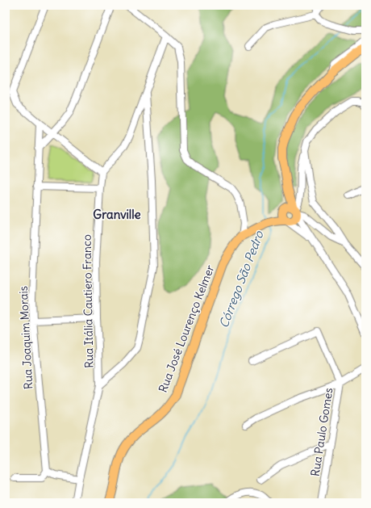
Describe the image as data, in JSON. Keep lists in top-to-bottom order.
{
  "streets": {
    "main road": ["Rua José Lourenço Kelmer"],
    "street": ["Rua Itália Cautiero Franco", "Rua Joaquim Morais", "Rua Paulo Gomes"]
  },
  "districts": ["Granville"],
  "water": ["Córrego São Pedro"]
}
